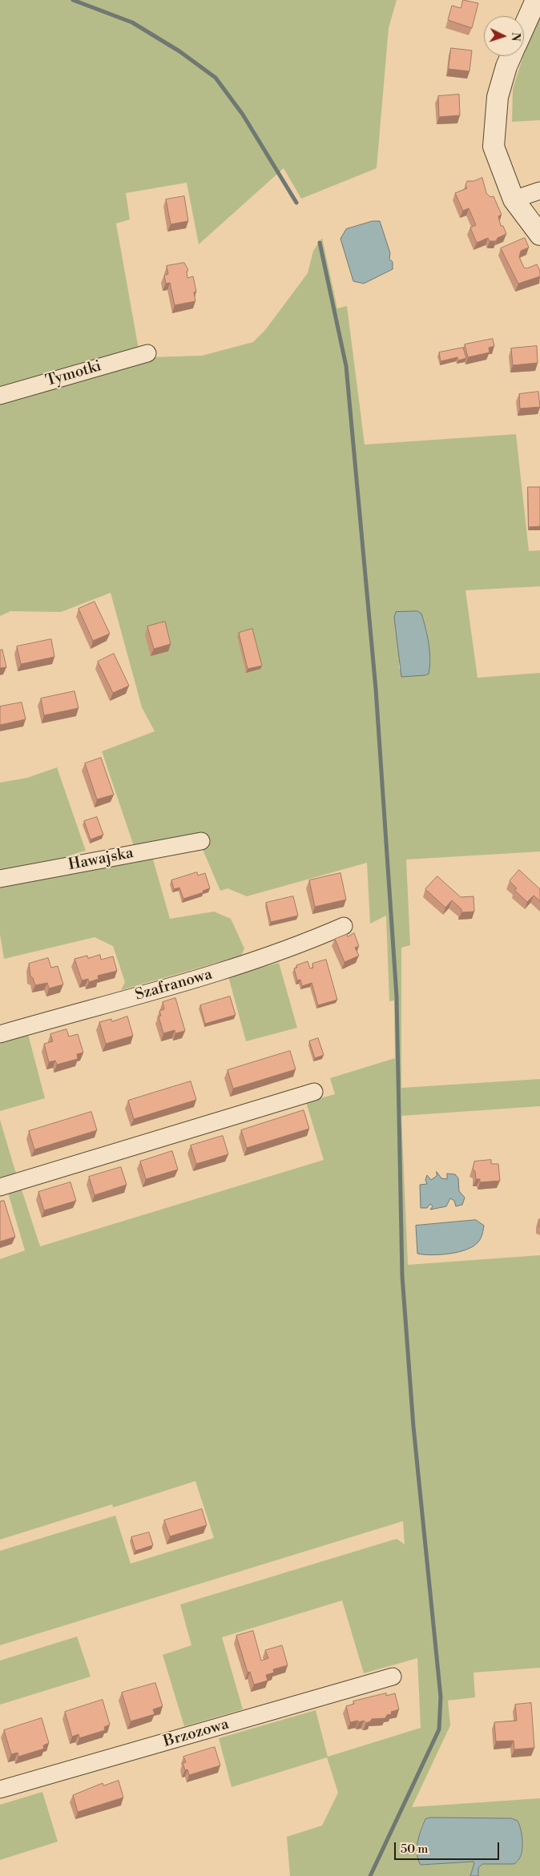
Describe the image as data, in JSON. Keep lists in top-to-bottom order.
{
  "streets": {
    "street": [
      "Tymotki",
      "Hawajska",
      "Szafranowa",
      "Brzozowa"
    ]
  },
  "scale_bar": "50 m",
  "north": "right"
}
